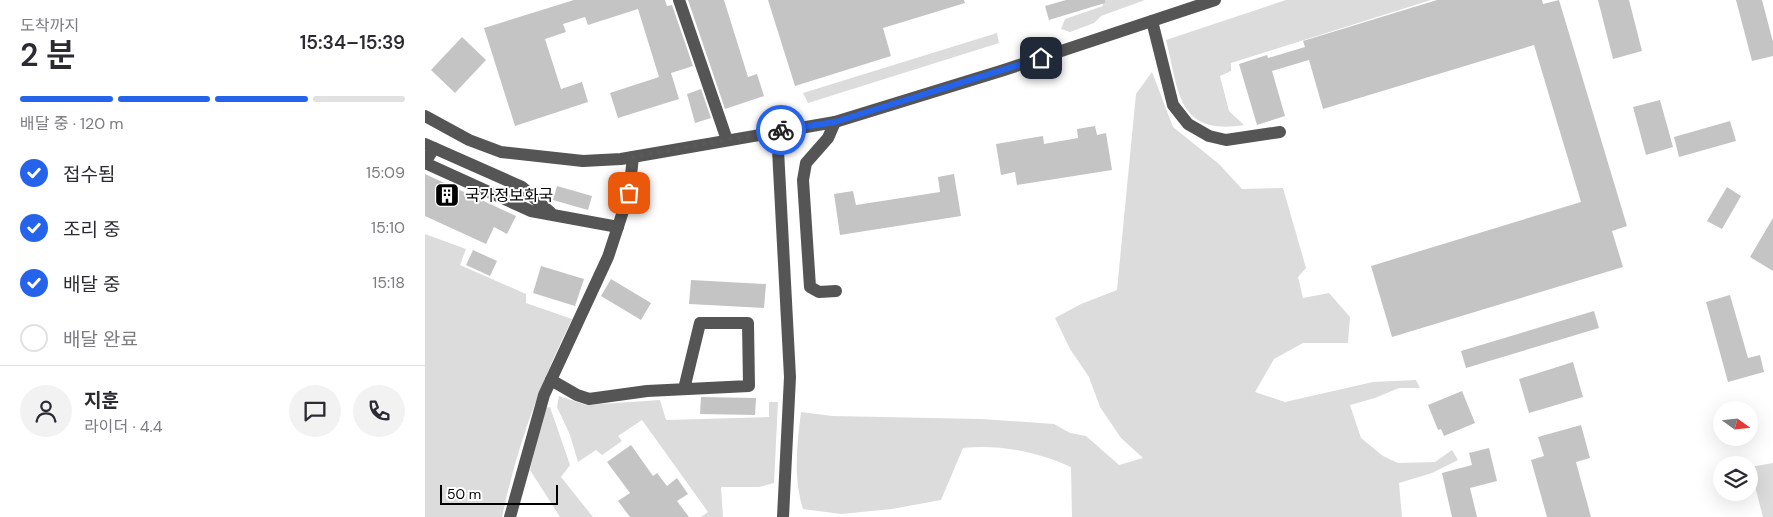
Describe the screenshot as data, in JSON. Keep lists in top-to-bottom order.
{
  "places": {
    "building": ["국가정보화국"]
  },
  "scale_bar": "50 m",
  "north": "right",
  "page": {
    "heading": ["2 분", "도착까지", "15:34–15:39"],
    "panel": ["지훈", "라이더 · 4.4"],
    "bar": "배달 중 · 120 m",
    "list": [
      ["접수됨", "15:09"],
      ["조리 중", "15:10"],
      ["배달 중", "15:18"],
      "배달 완료"
    ],
    "scale": "50 m"
  }
}
